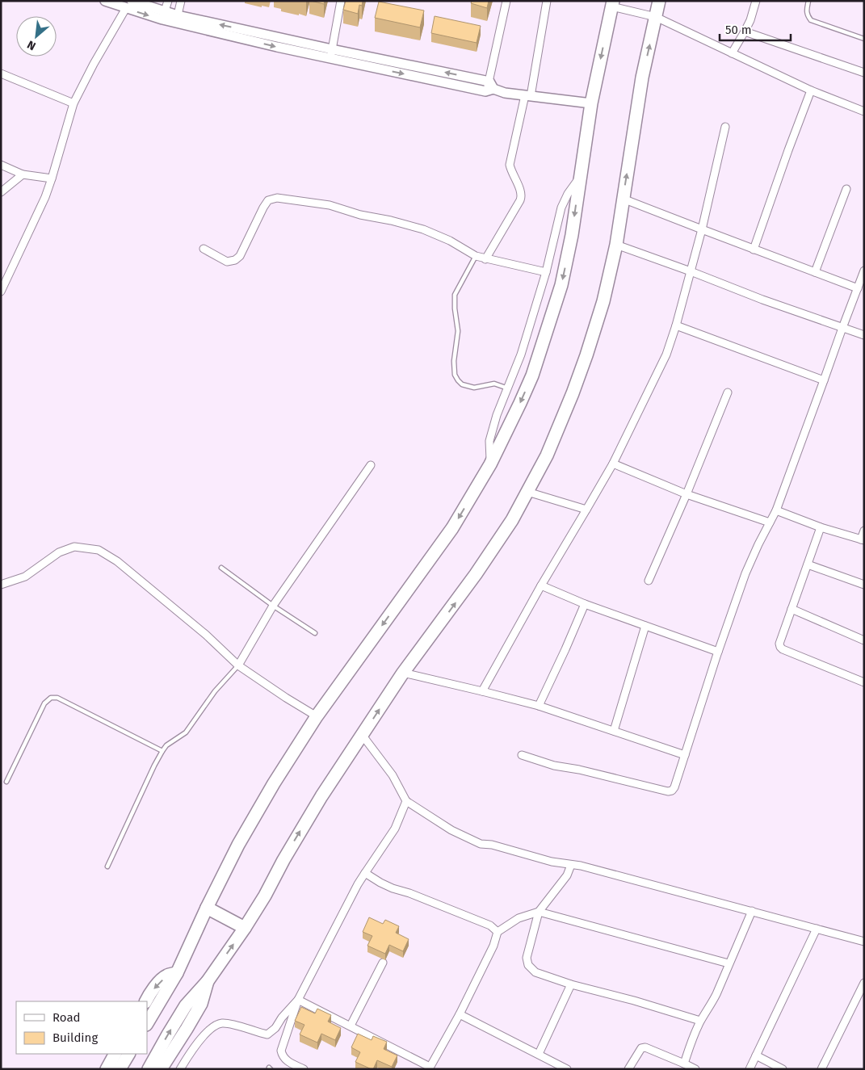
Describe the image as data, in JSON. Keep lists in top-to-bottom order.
{
  "legend": ["Road", "Building"],
  "scale_bar": "50 m",
  "north": "bottom left"
}
